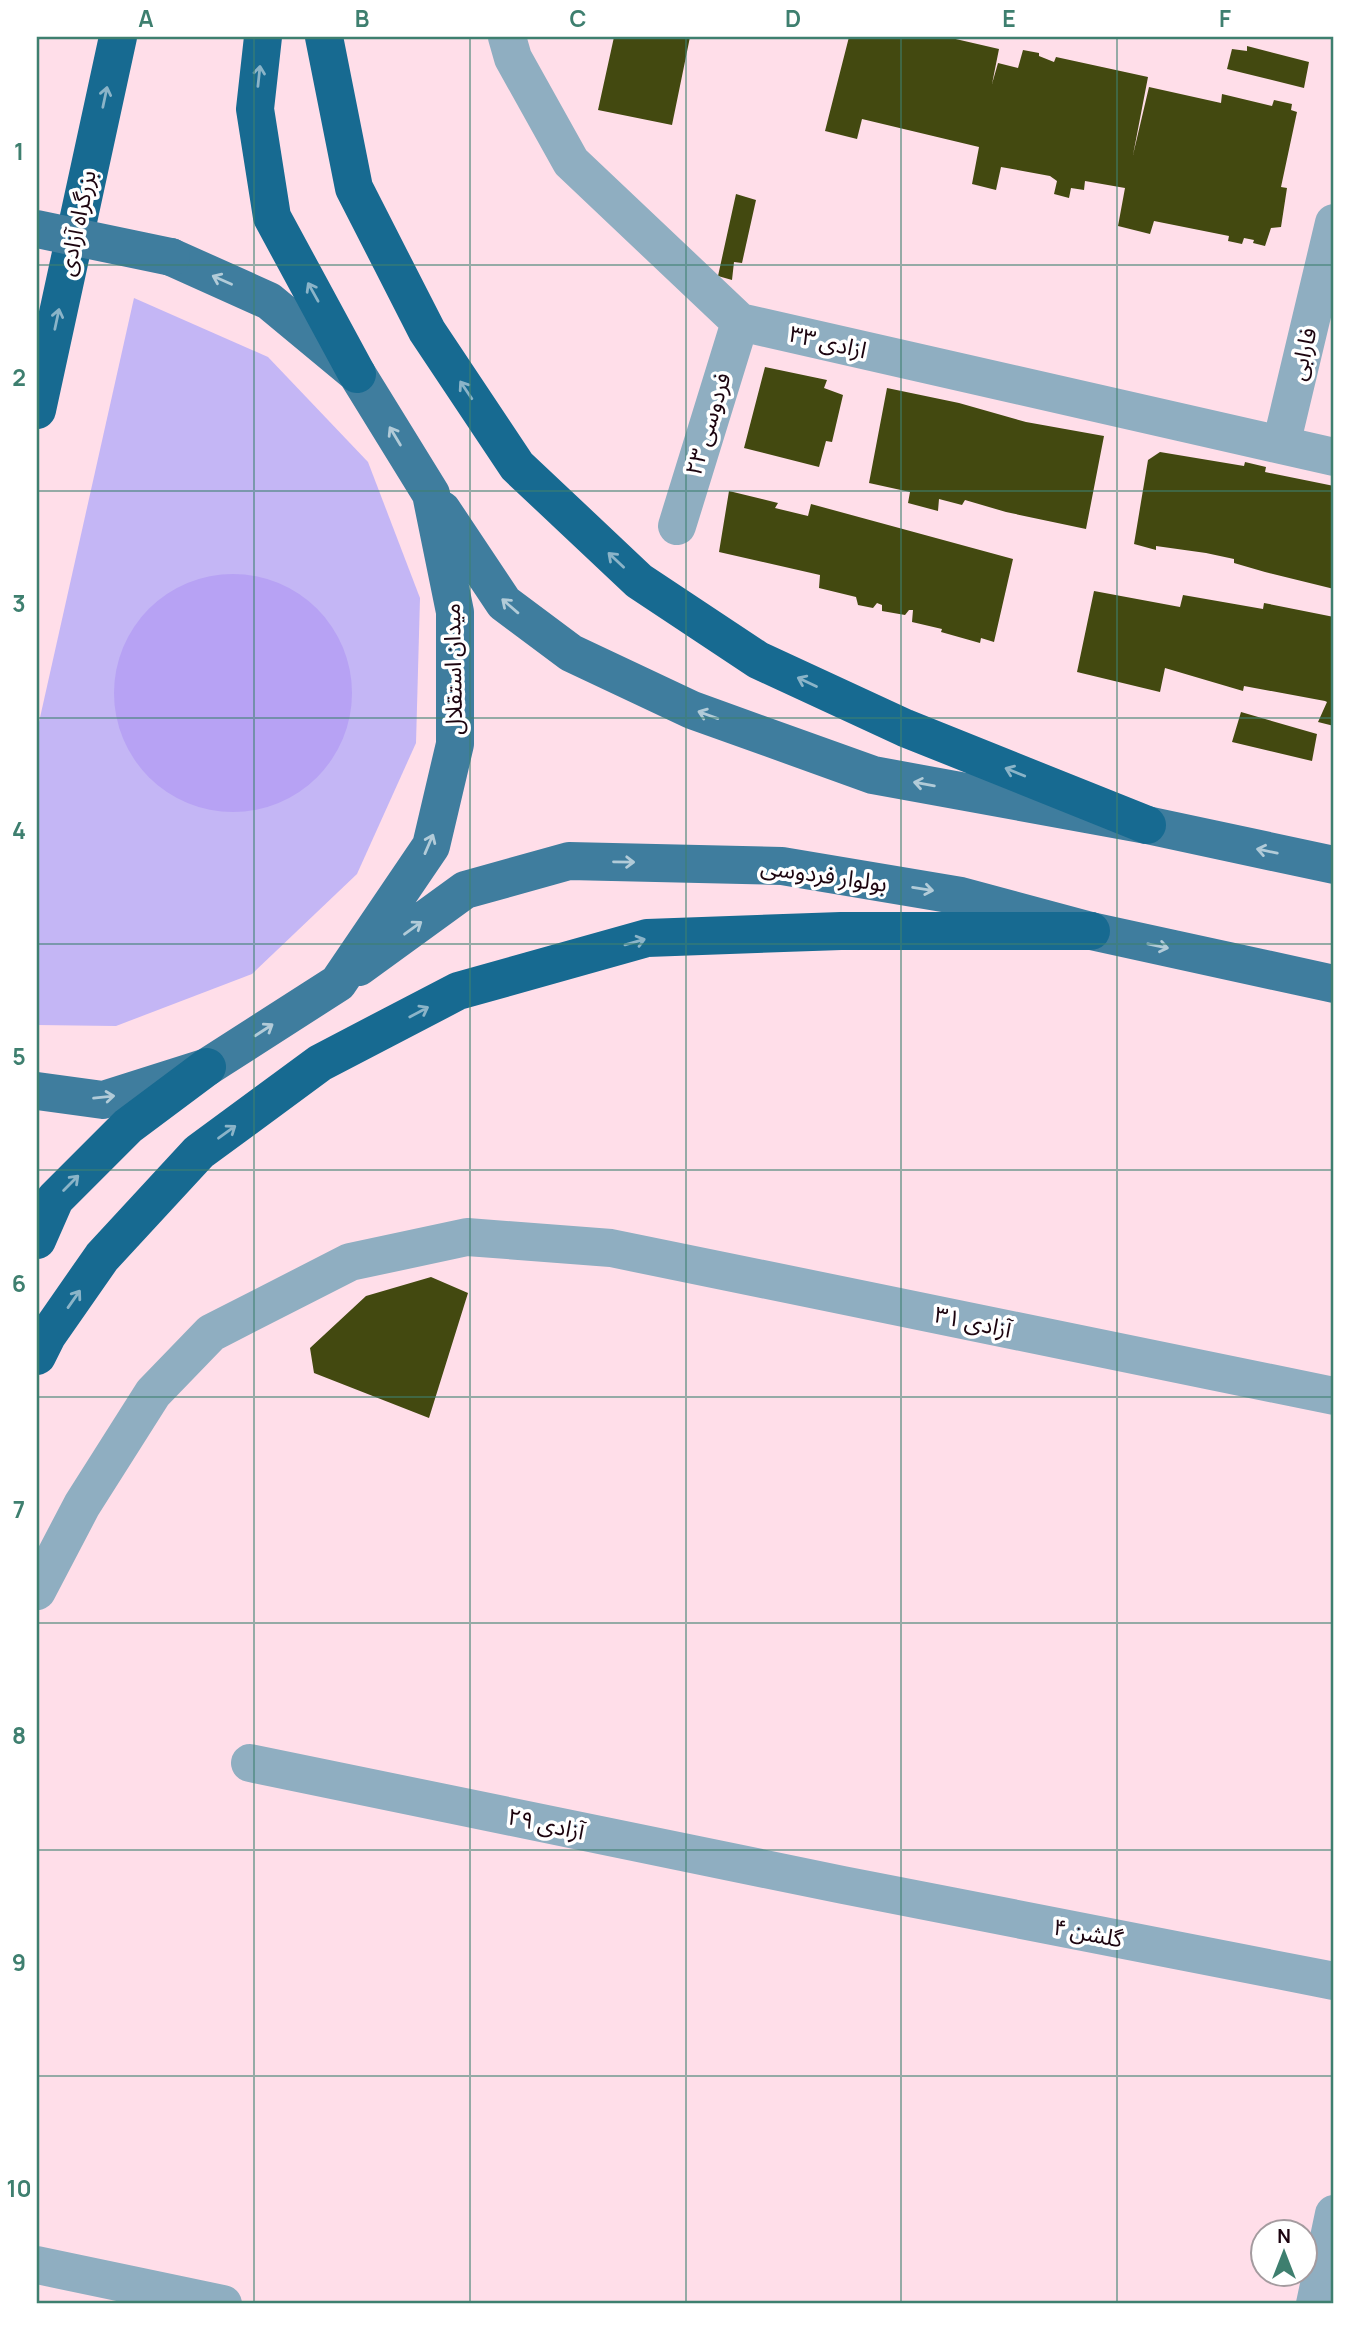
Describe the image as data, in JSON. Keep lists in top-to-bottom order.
{
  "streets": {
    "highway": ["بزرگراه آزادی"],
    "main road": ["میدان استقلال", "بولوار فردوسی"],
    "street": [
      "ازادی ۳۳",
      "فارابی",
      "فردوسی ۲۳",
      "آزادی ۳۱",
      "آزادی ۲۹",
      "گلشن ۴"
    ]
  },
  "crossings": [
    ["ازادی ۳۳", "فارابی"],
    ["ازادی ۳۳", "فردوسی ۲۳"],
    ["میدان استقلال", "بولوار فردوسی"],
    ["آزادی ۲۹", "گلشن ۴"]
  ],
  "one_way": ["بزرگراه آزادی", "بولوار فردوسی"],
  "north": "top",
  "grid": {
    "columns": [
      "A",
      "B",
      "C",
      "D",
      "E",
      "F"
    ],
    "rows": [
      "1",
      "2",
      "3",
      "4",
      "5",
      "6",
      "7",
      "8",
      "9",
      "10"
    ]
  }
}
